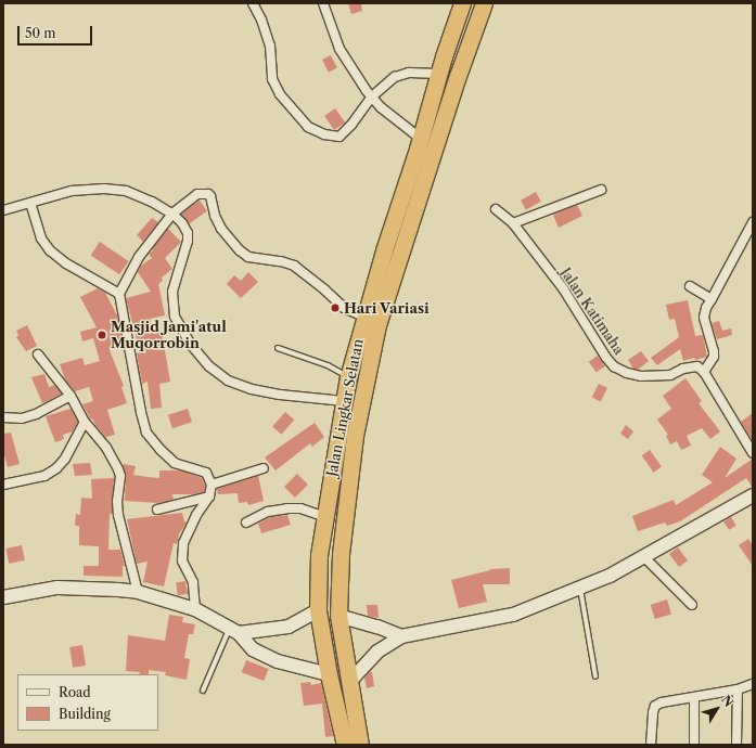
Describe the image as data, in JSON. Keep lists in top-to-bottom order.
{
  "streets": {
    "highway": ["Jalan Lingkar Selatan"],
    "street": ["Jalan Katimaha"]
  },
  "places": ["Hari Variasi", "Masjid Jami'atul Muqorrobin"],
  "legend": ["Road", "Building"],
  "scale_bar": "50 m",
  "north": "top right"
}
